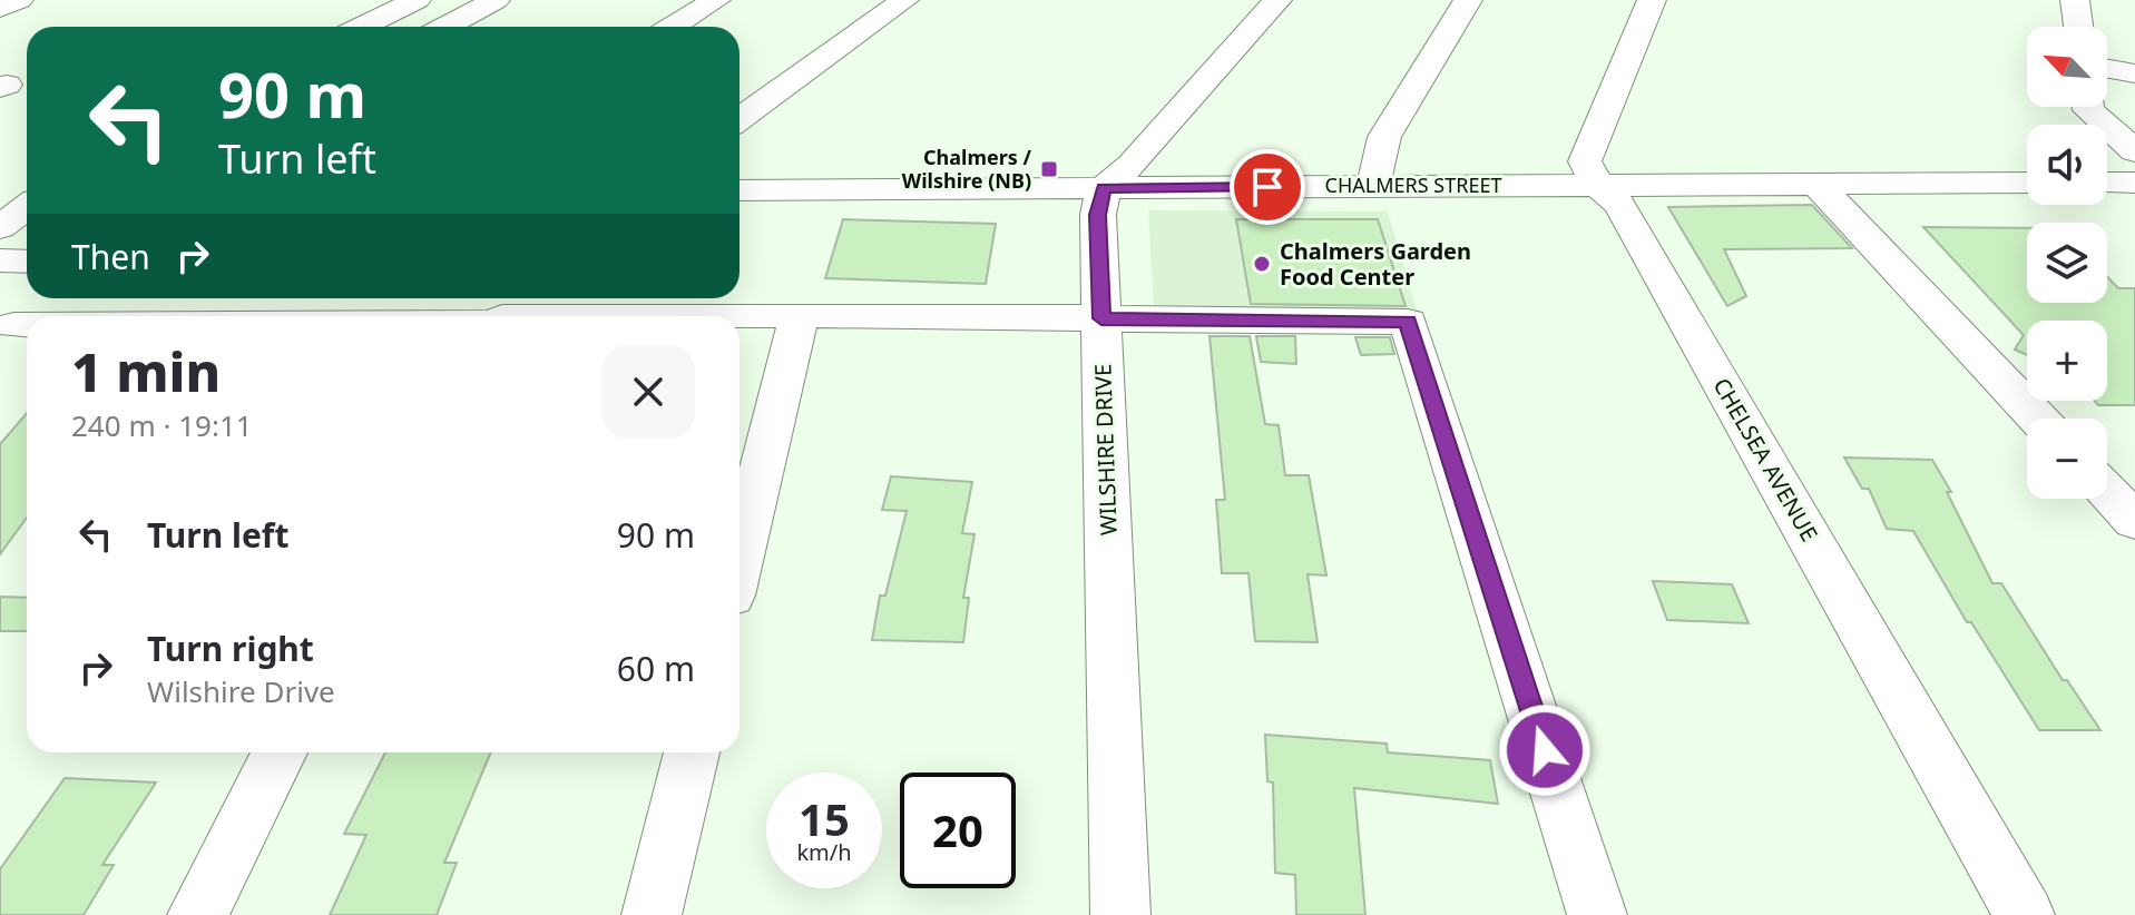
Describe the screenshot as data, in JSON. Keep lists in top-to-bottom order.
{
  "streets": {
    "street": ["CHALMERS STREET", "WILSHIRE DRIVE", "CHELSEA AVENUE"]
  },
  "crossings": [
    ["CHALMERS STREET", "WILSHIRE DRIVE"],
    ["CHALMERS STREET", "CHELSEA AVENUE"]
  ],
  "places": {
    "transit": ["Chalmers / Wilshire (NB)"],
    "other": ["Chalmers Garden Food Center"]
  },
  "north": "top left",
  "page": {
    "map_buttons": ["+", "−"],
    "turn": ["90 m", "Turn left"],
    "then": "Then",
    "heading": ["1 min", "240 m · 19:11"],
    "list": [
      {
        "name": "Turn left",
        "value": "90 m"
      },
      {
        "name": "Turn right",
        "note": "Wilshire Drive",
        "value": "60 m"
      }
    ],
    "speed": "15 km/h",
    "limit": "20"
  }
}
